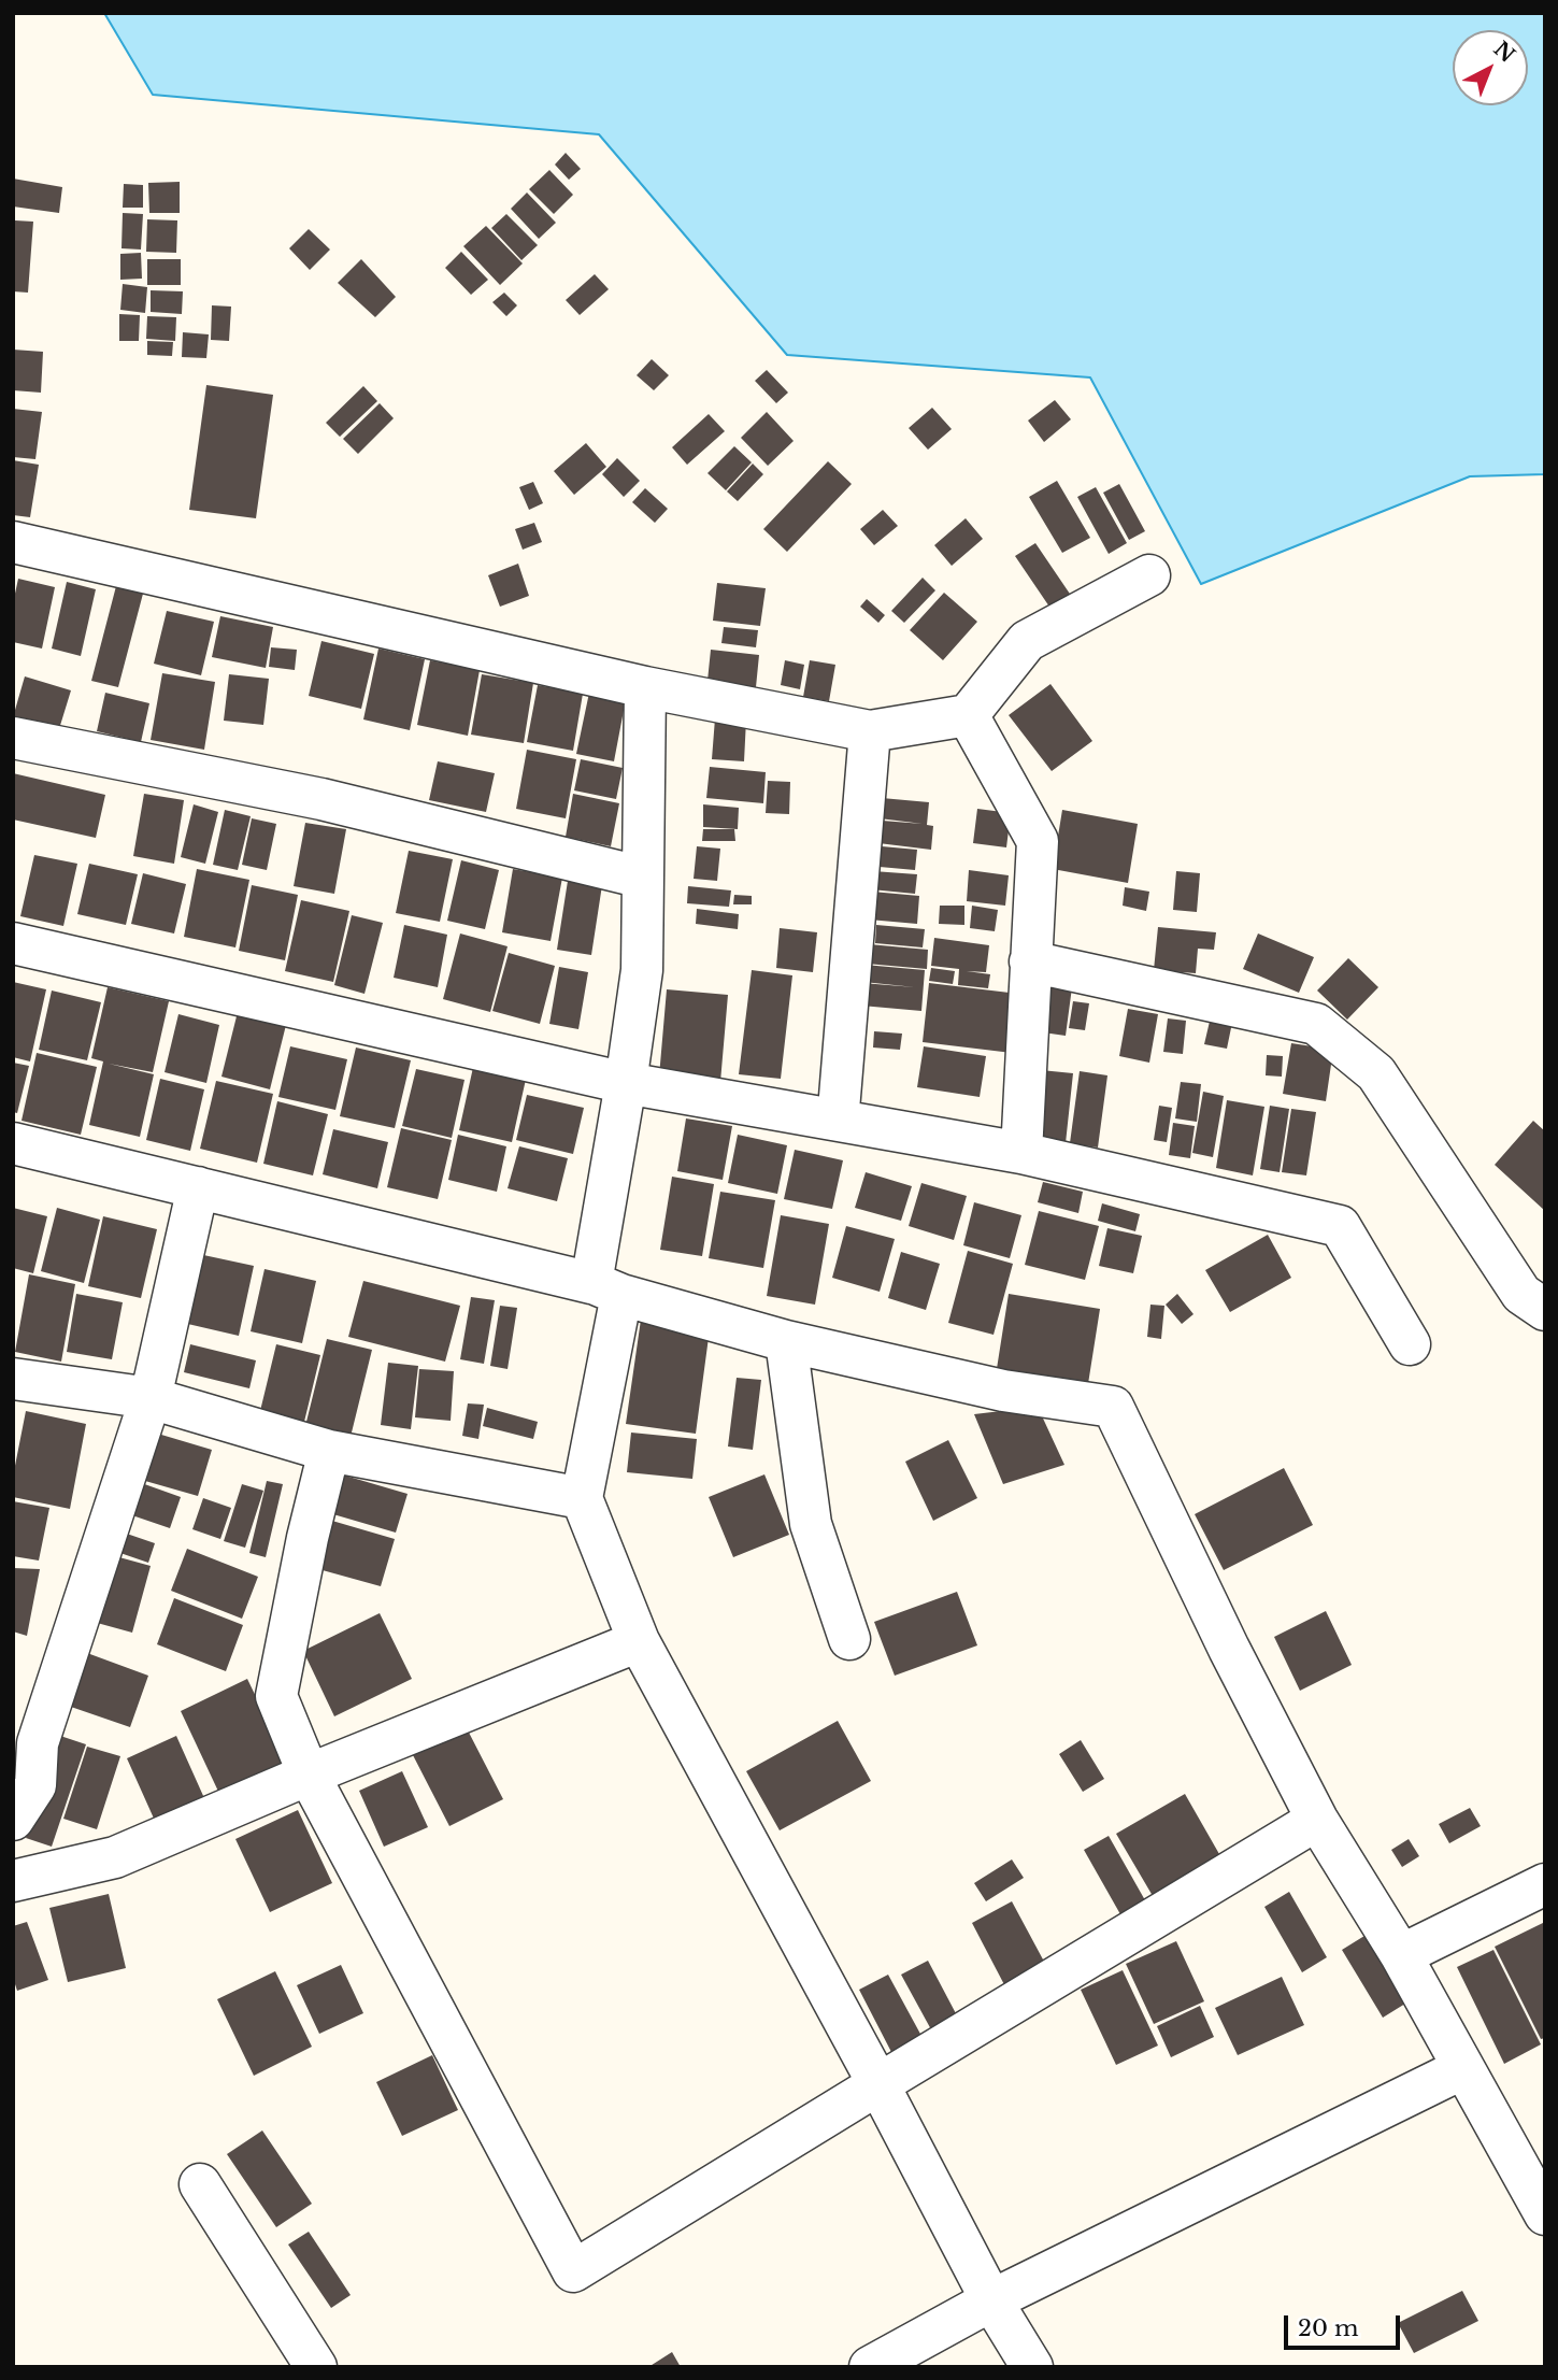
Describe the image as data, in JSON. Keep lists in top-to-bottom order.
{
  "scale_bar": "20 m",
  "north": "top right"
}
